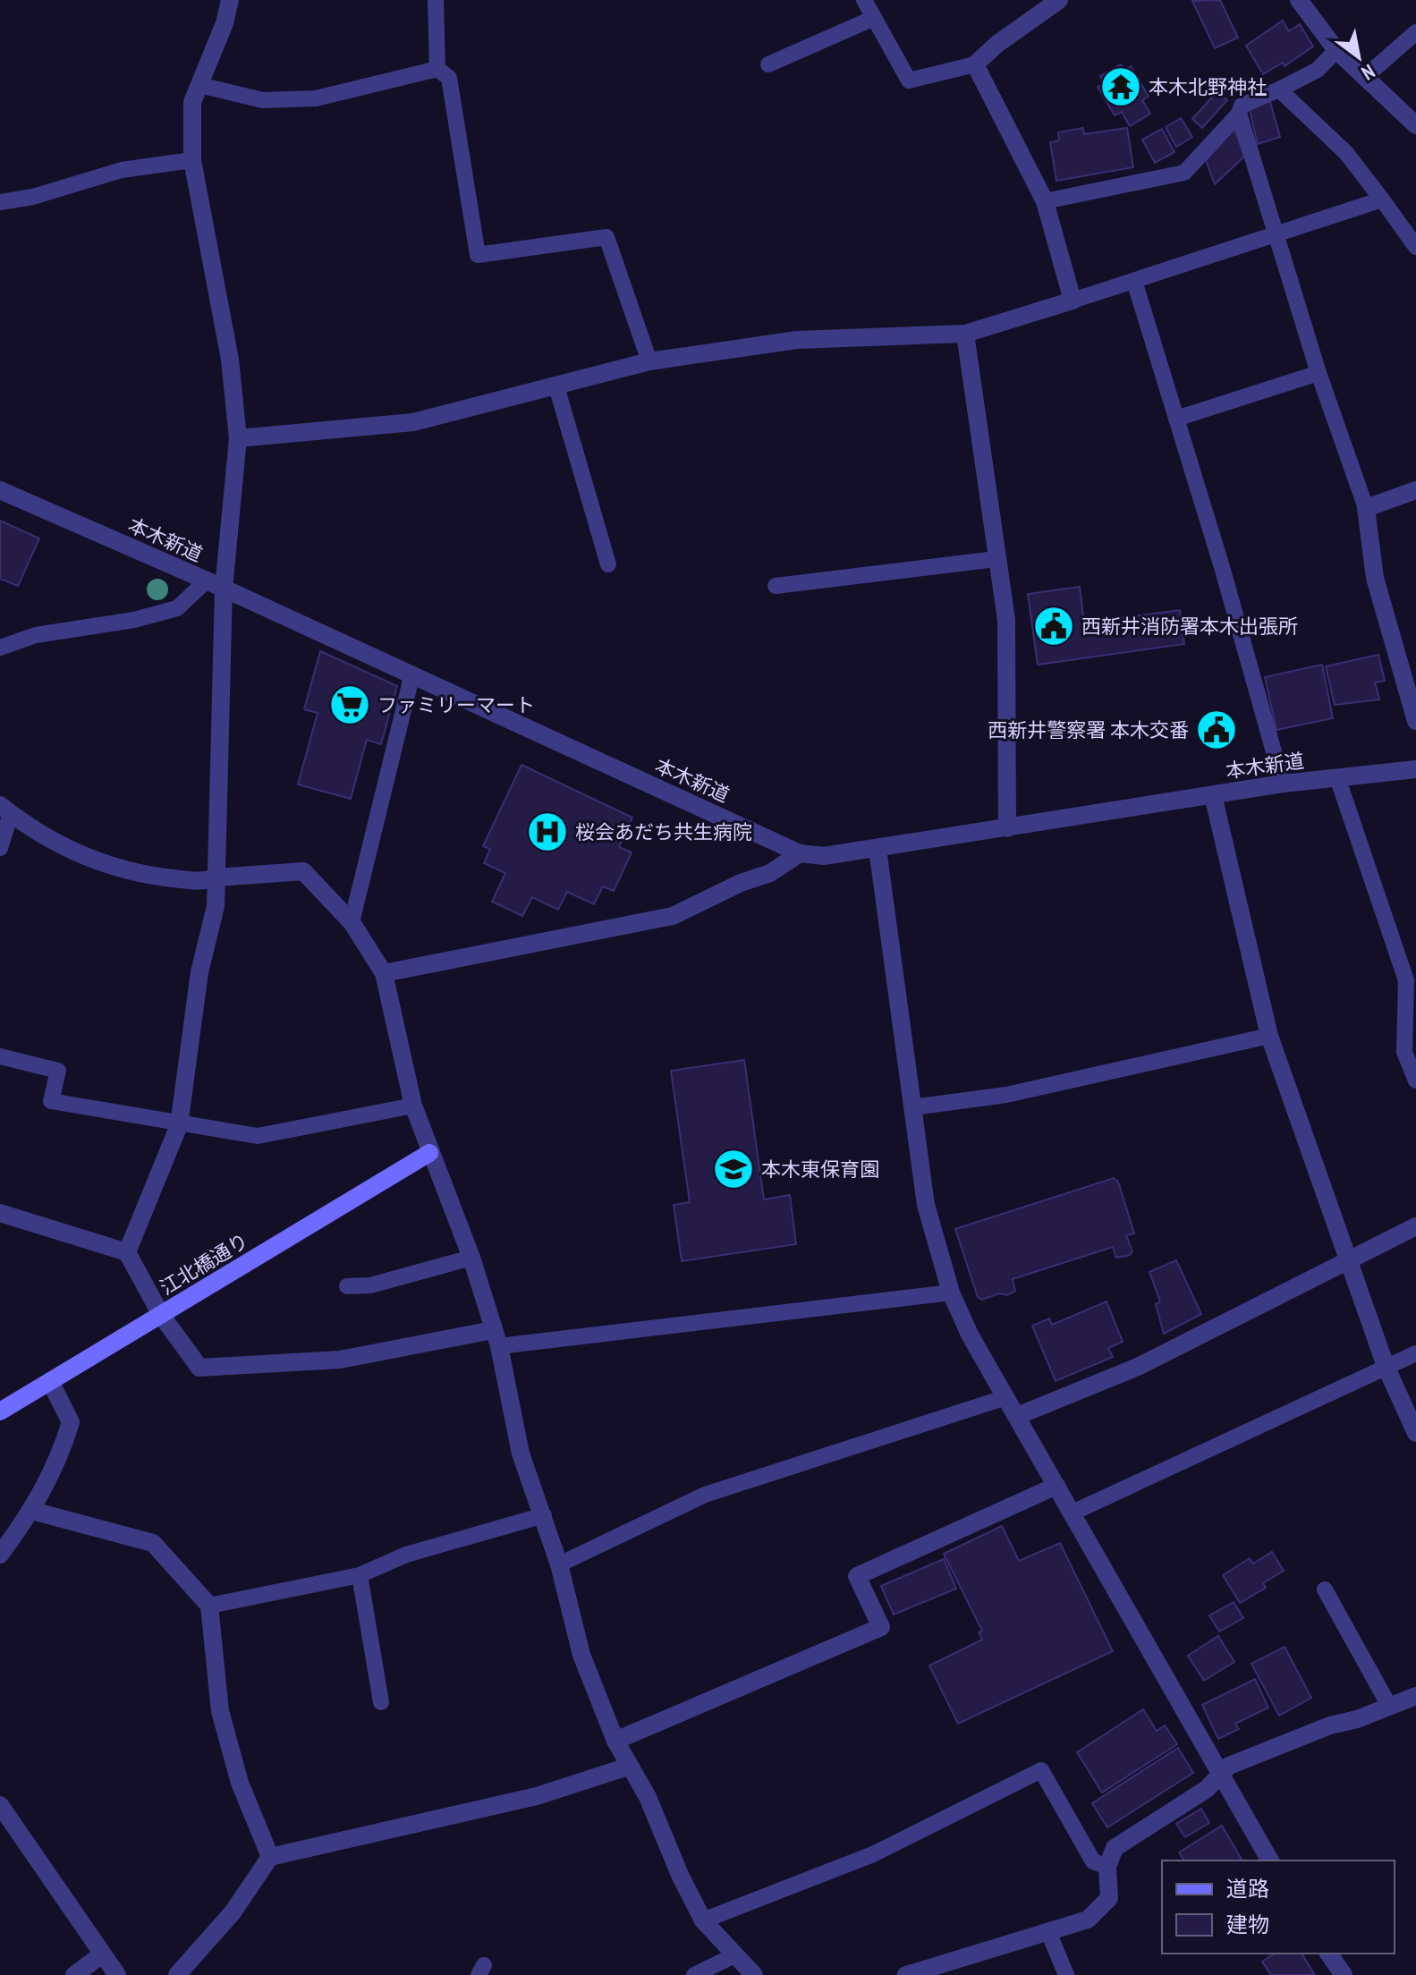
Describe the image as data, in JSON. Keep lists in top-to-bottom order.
{
  "streets": {
    "main road": ["江北橋通り"],
    "street": ["本木新道"]
  },
  "places": {
    "temple": ["本木北野神社"],
    "public building": ["西新井消防署本木出張所", "西新井警察署 本木交番"],
    "supermarket": ["ファミリーマート"],
    "hospital": ["桜会あだち共生病院"],
    "school or university": ["本木東保育園"]
  },
  "legend": ["道路", "建物"],
  "north": "bottom right"
}
